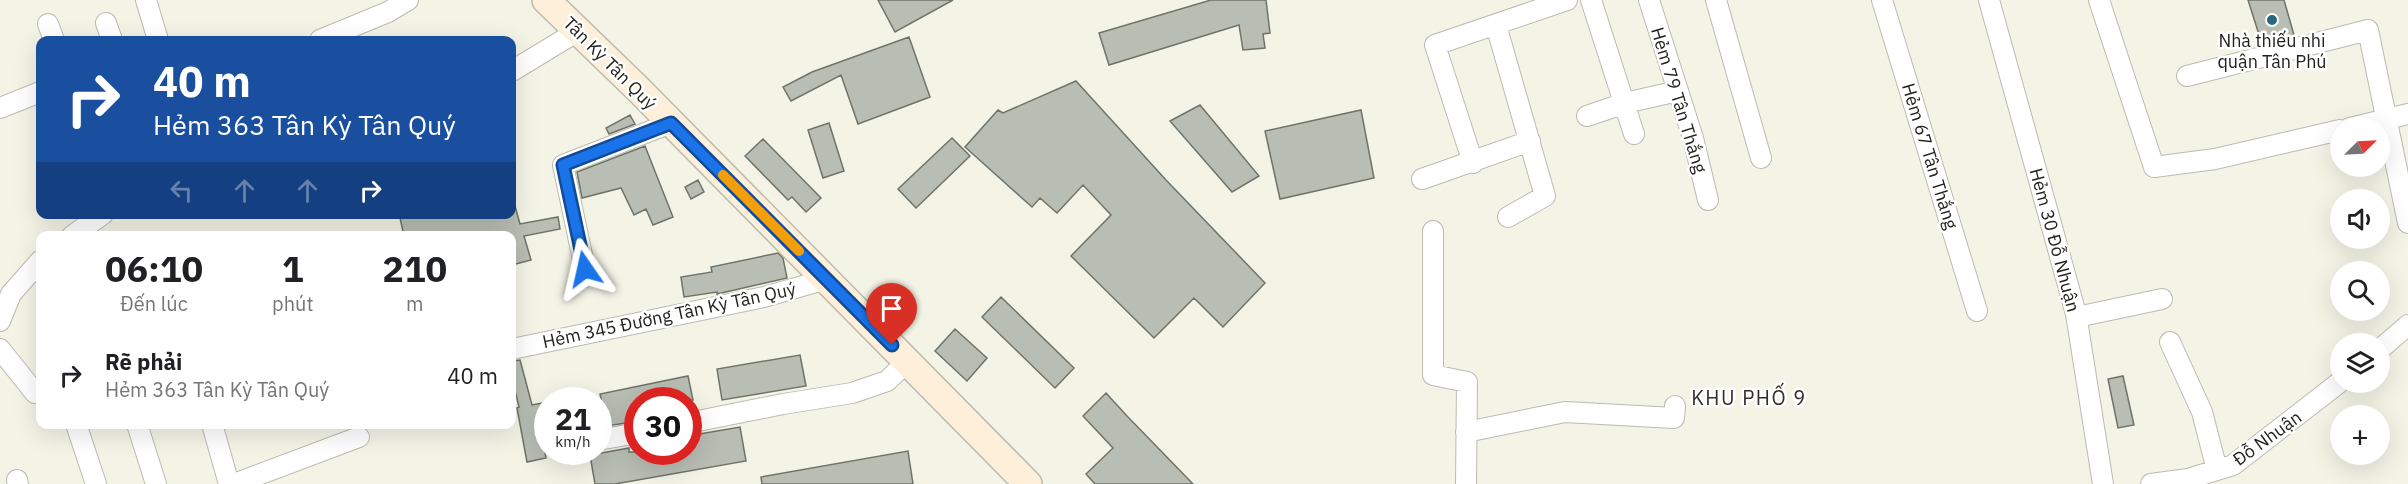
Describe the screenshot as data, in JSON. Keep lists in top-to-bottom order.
{
  "streets": {
    "main road": ["Tân Kỳ Tân Quý"],
    "street": [
      "Hẻm 79 Tân Thắng",
      "Hẻm 67 Tân Thắng",
      "Hẻm 30 Đỗ Nhuận",
      "Hẻm 345 Đường Tân Kỳ Tân Quý",
      "Đỗ Nhuận"
    ]
  },
  "crossings": [
    ["Tân Kỳ Tân Quý", "Hẻm 345 Đường Tân Kỳ Tân Quý"]
  ],
  "districts": ["KHU PHỐ 9"],
  "places": ["Nhà thiếu nhi quận Tân Phú"],
  "north": "top right",
  "page": {
    "turn": ["40 m", "Hẻm 363 Tân Kỳ Tân Quý"],
    "map_buttons": "+",
    "eta": [
      "06:10",
      "Đến lúc",
      "1",
      "phút",
      "210",
      "m"
    ],
    "list": [
      {
        "name": "Rẽ phải",
        "note": "Hẻm 363 Tân Kỳ Tân Quý",
        "value": "40 m"
      }
    ],
    "speed": "21 km/h",
    "limit": "30"
  }
}
